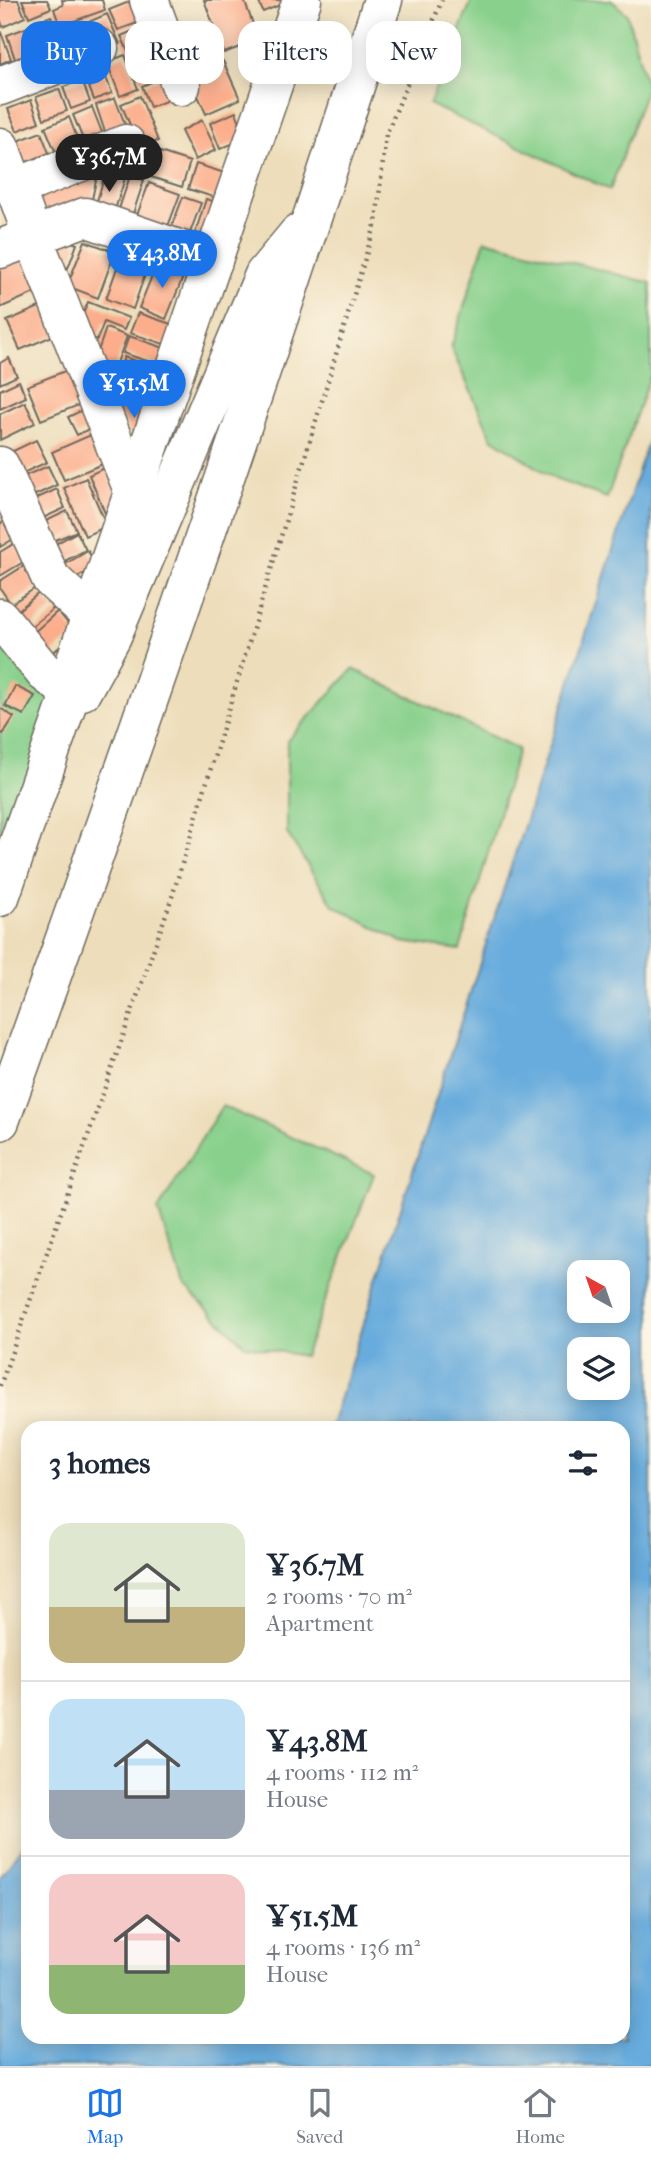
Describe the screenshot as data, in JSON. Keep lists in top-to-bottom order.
{
  "north": "top left",
  "page": {
    "chip": [
      "Buy",
      "Rent",
      "Filters",
      "New"
    ],
    "price": ["¥36.7M", "¥43.8M", "¥51.5M"],
    "heading": "3 homes",
    "list": [
      {
        "name": "¥36.7M",
        "note": "2 rooms · 70 m² · Apartment"
      },
      {
        "name": "¥43.8M",
        "note": "4 rooms · 112 m² · House"
      },
      {
        "name": "¥51.5M",
        "note": "4 rooms · 136 m² · House"
      }
    ],
    "tabs": ["Map", "Saved", "Home"]
  }
}
